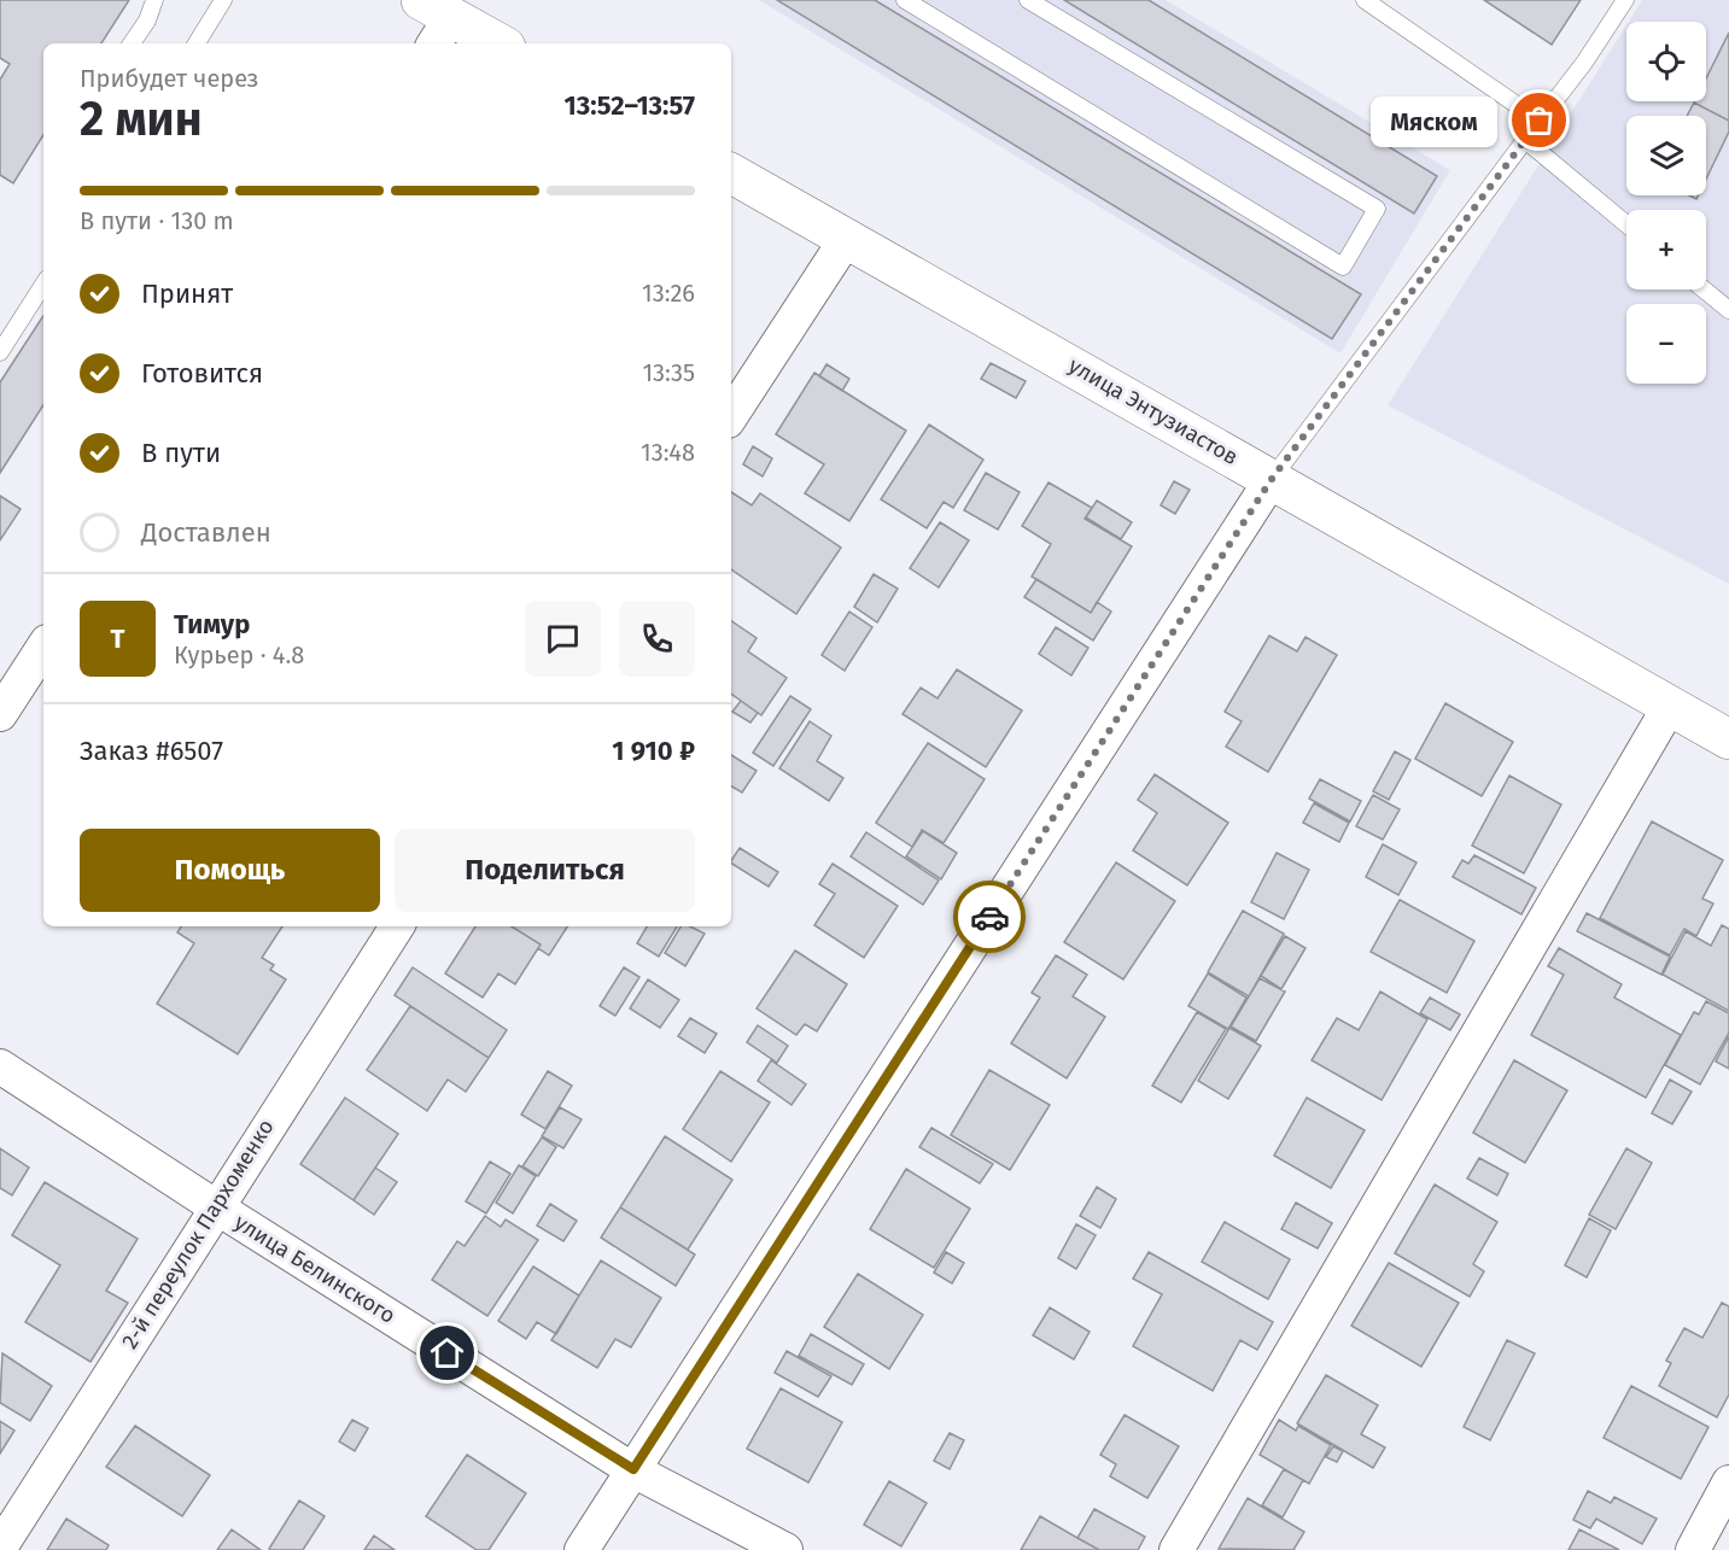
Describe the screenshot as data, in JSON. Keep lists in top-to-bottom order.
{
  "streets": {
    "street": ["улица Энтузиастов", "2-й переулок Пархоменко", "улица Белинского"]
  },
  "crossings": [
    ["2-й переулок Пархоменко", "улица Белинского"]
  ],
  "places": ["Мяском"],
  "page": {
    "map_buttons": ["+", "−"],
    "heading": ["2 мин", "Прибудет через", "13:52–13:57"],
    "panel": [
      "Тимур",
      "Курьер · 4.8",
      "Заказ #6507",
      "1 910 ₽"
    ],
    "bubble": "Мяском",
    "bar": "В пути · 130 m",
    "list": [
      ["Принят", "13:26"],
      ["Готовится", "13:35"],
      ["В пути", "13:48"],
      "Доставлен"
    ],
    "round": "Т",
    "buttons": ["Помощь", "Поделиться"]
  }
}
